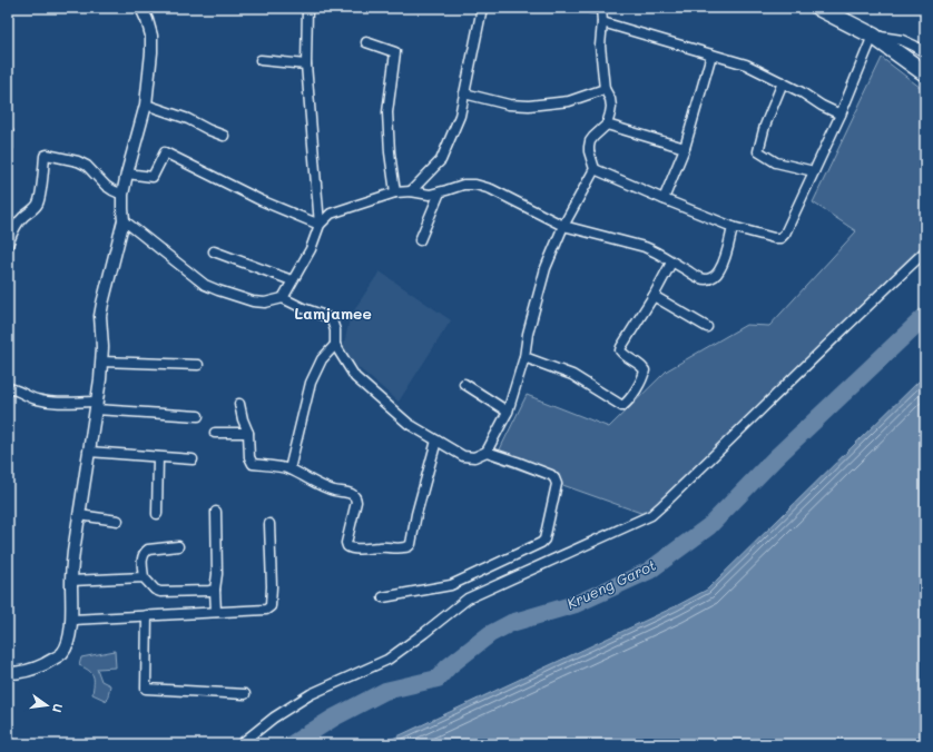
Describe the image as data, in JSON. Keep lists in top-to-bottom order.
{
  "districts": ["Lamjamee"],
  "water": ["Krueng Garot"],
  "north": "right"
}
